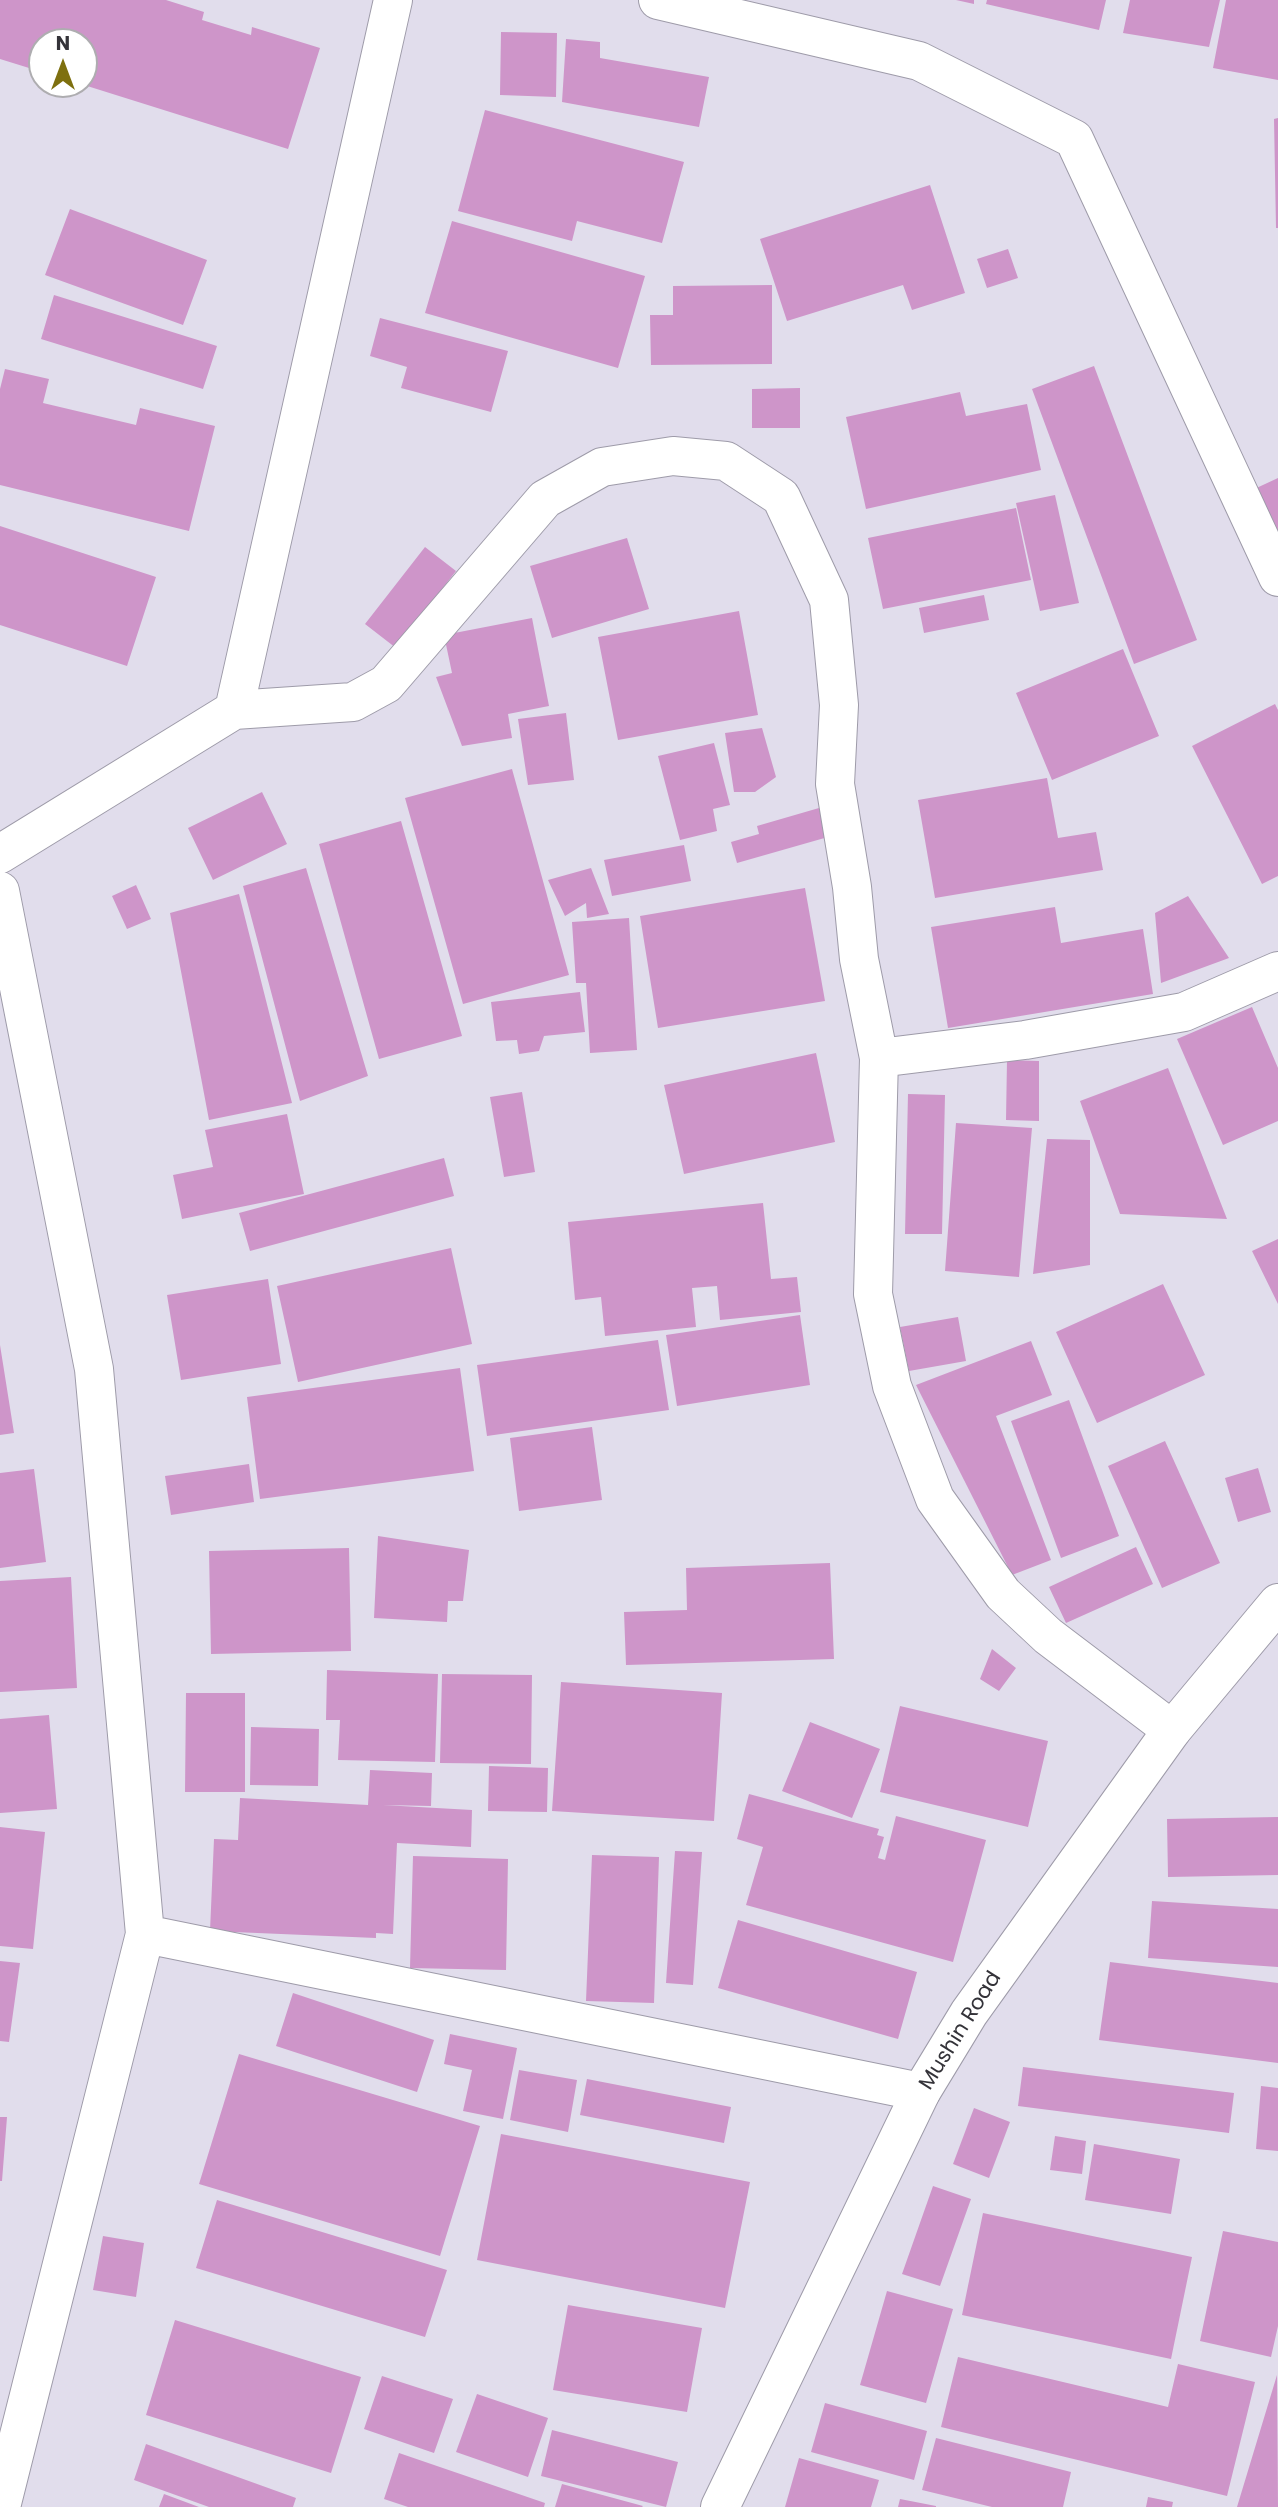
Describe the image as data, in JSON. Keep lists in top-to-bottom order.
{
  "streets": {
    "street": ["Mushin Road"]
  },
  "north": "top"
}
